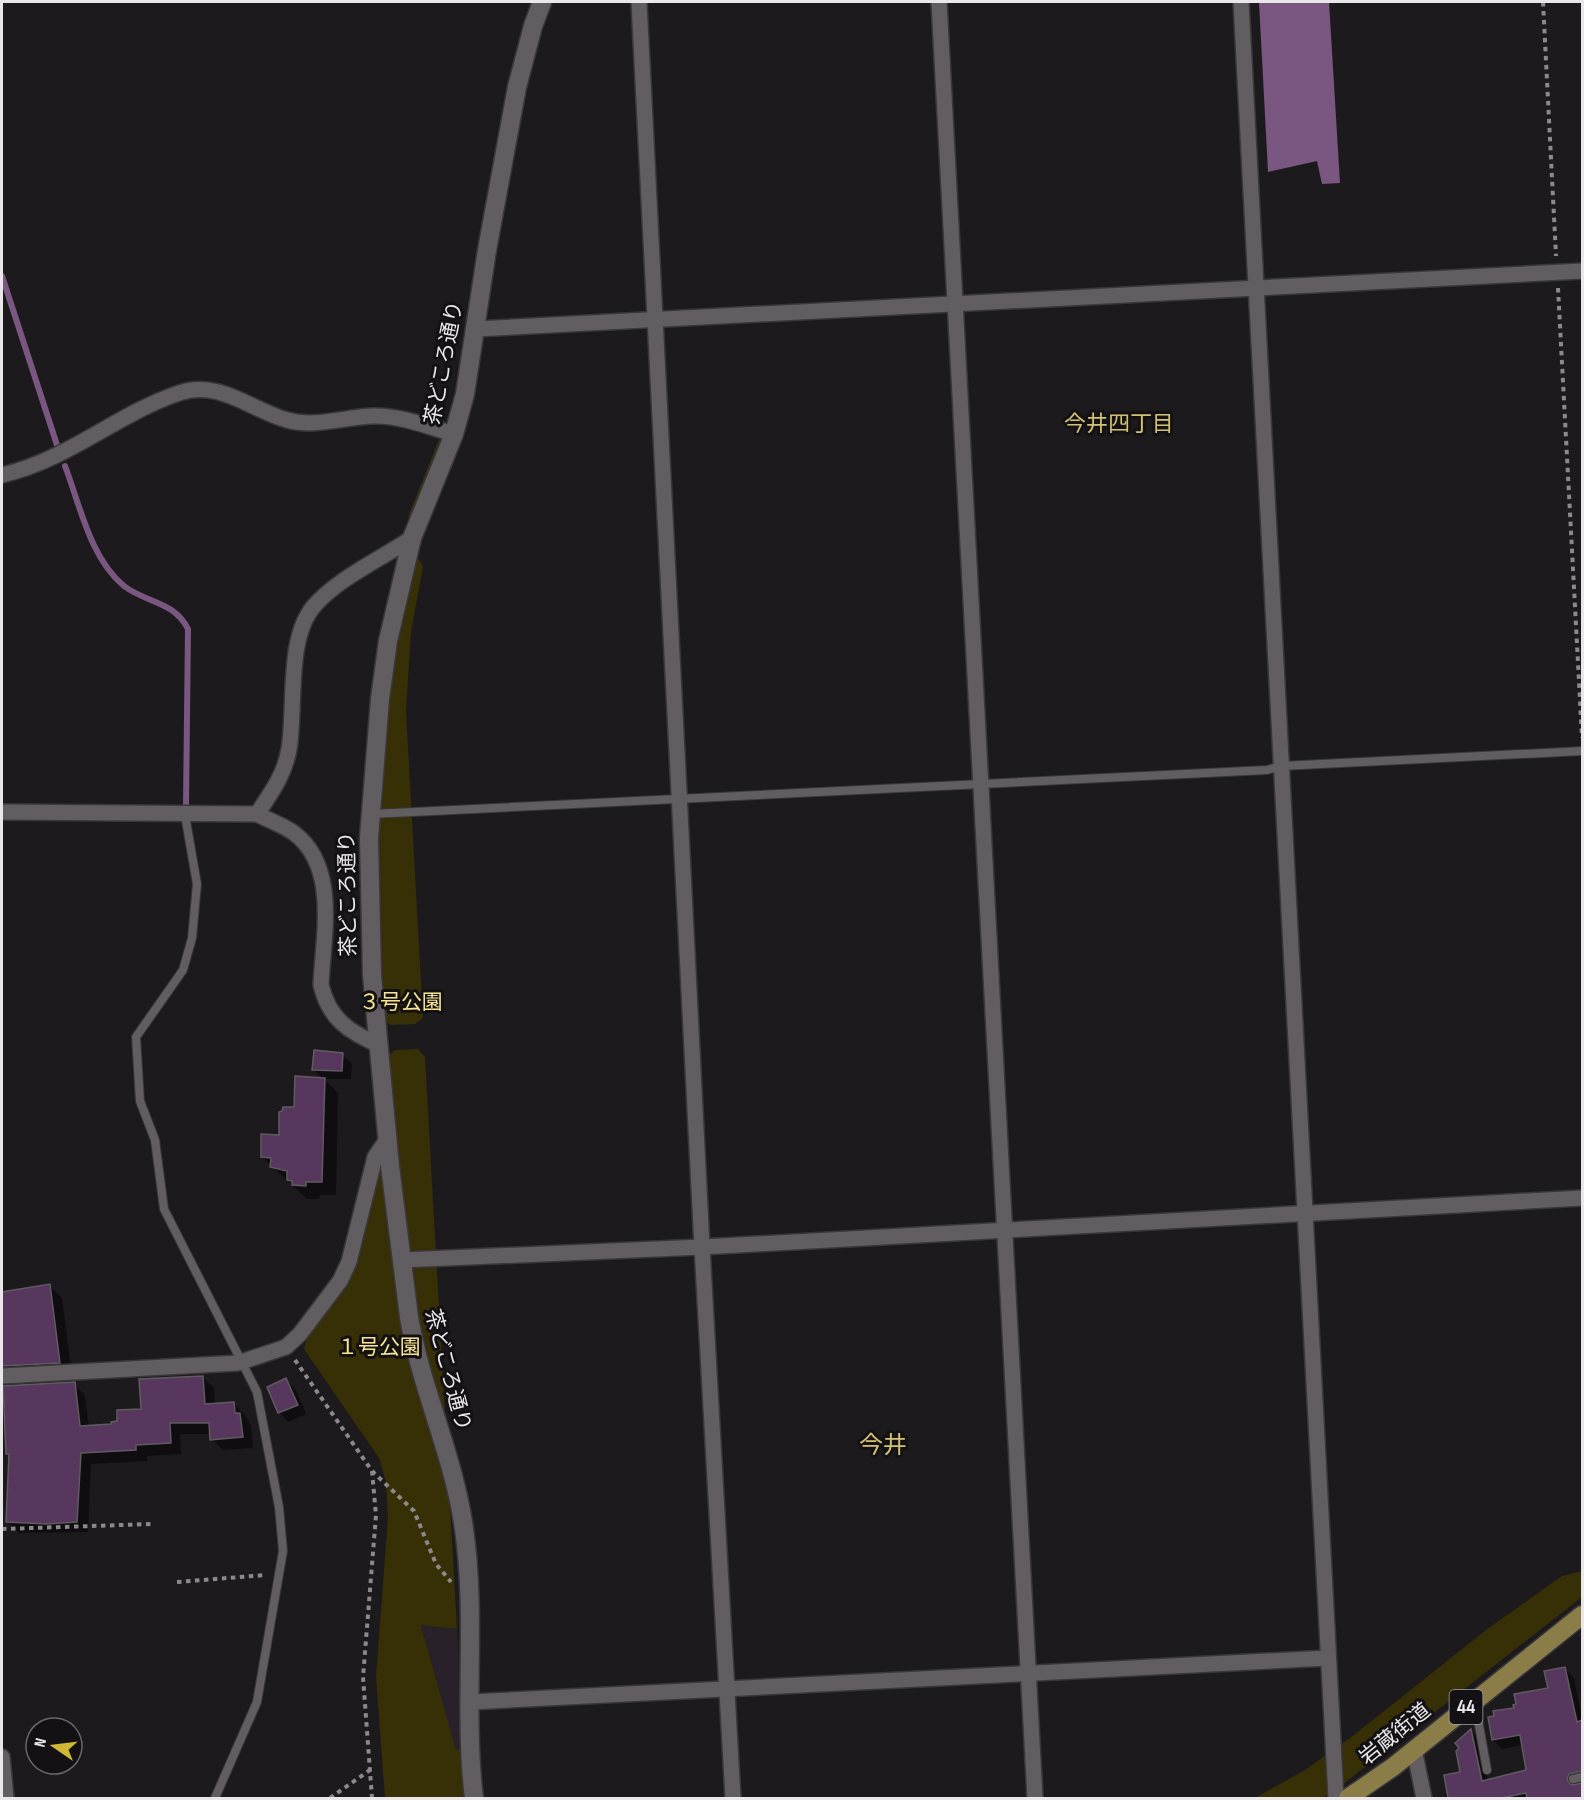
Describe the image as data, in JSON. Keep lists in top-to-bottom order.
{
  "streets": {
    "main road": ["44", "岩蔵街道"],
    "street": ["茶どころ通り"]
  },
  "districts": ["今井四丁目", "今井"],
  "parks": ["３号公園", "１号公園"],
  "north": "left"
}
